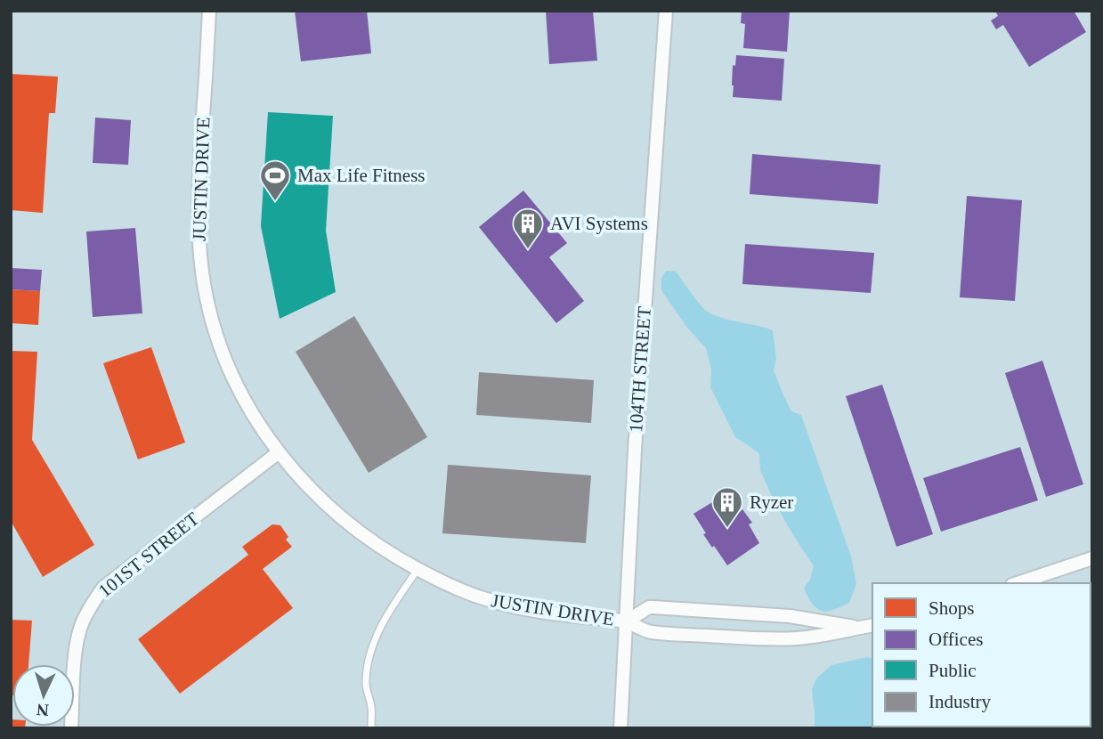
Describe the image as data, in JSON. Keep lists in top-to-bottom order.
{
  "streets": {
    "street": ["JUSTIN DRIVE", "104TH STREET", "101ST STREET"]
  },
  "crossings": [
    ["JUSTIN DRIVE", "104TH STREET"],
    ["JUSTIN DRIVE", "101ST STREET"]
  ],
  "places": {
    "sports": ["Max Life Fitness"],
    "building": ["AVI Systems", "Ryzer"]
  },
  "legend": [
    "Shops",
    "Offices",
    "Public",
    "Industry"
  ],
  "north": "bottom"
}
